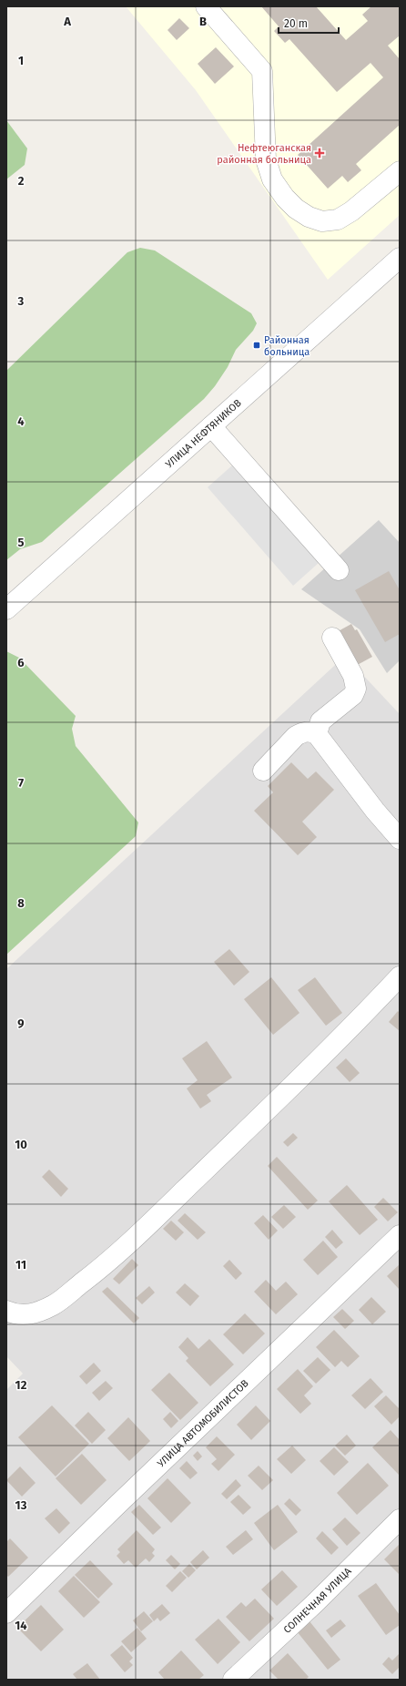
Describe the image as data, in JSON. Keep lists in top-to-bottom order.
{
  "streets": {
    "street": ["УЛИЦА НЕФТЯНИКОВ", "УЛИЦА АВТОМОБИЛИСТОВ", "СОЛНЕЧНАЯ УЛИЦА"]
  },
  "places": {
    "health": ["Нефтеюганская районная больница"],
    "transit": ["Районная больница"]
  },
  "scale_bar": "20 m",
  "grid": {
    "columns": ["A", "B"],
    "rows": [
      "1",
      "2",
      "3",
      "4",
      "5",
      "6",
      "7",
      "8",
      "9",
      "10",
      "11",
      "12",
      "13",
      "14"
    ]
  }
}
